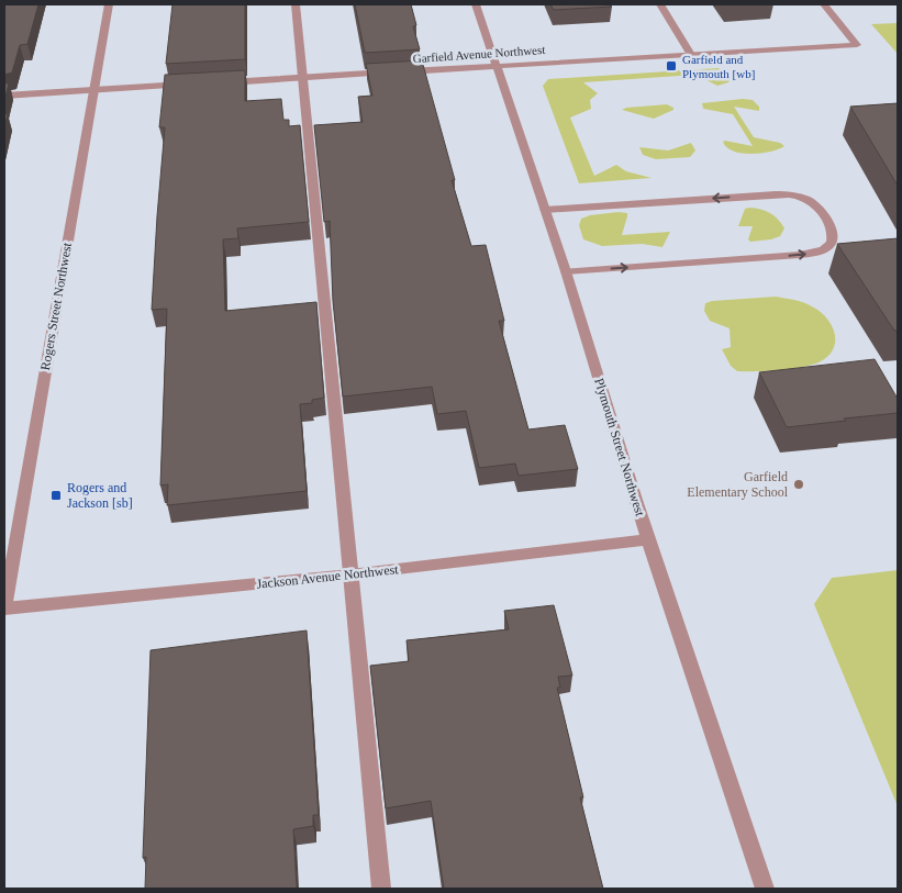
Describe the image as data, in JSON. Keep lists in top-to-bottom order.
{
  "streets": {
    "street": [
      "Garfield Avenue Northwest",
      "Rogers Street Northwest",
      "Plymouth Street Northwest",
      "Jackson Avenue Northwest"
    ]
  },
  "crossings": [
    ["Garfield Avenue Northwest", "Plymouth Street Northwest"],
    ["Rogers Street Northwest", "Jackson Avenue Northwest"],
    ["Plymouth Street Northwest", "Jackson Avenue Northwest"]
  ],
  "places": {
    "transit": ["Garfield and Plymouth [wb]", "Rogers and Jackson [sb]"],
    "other": ["Garfield Elementary School"]
  }
}
